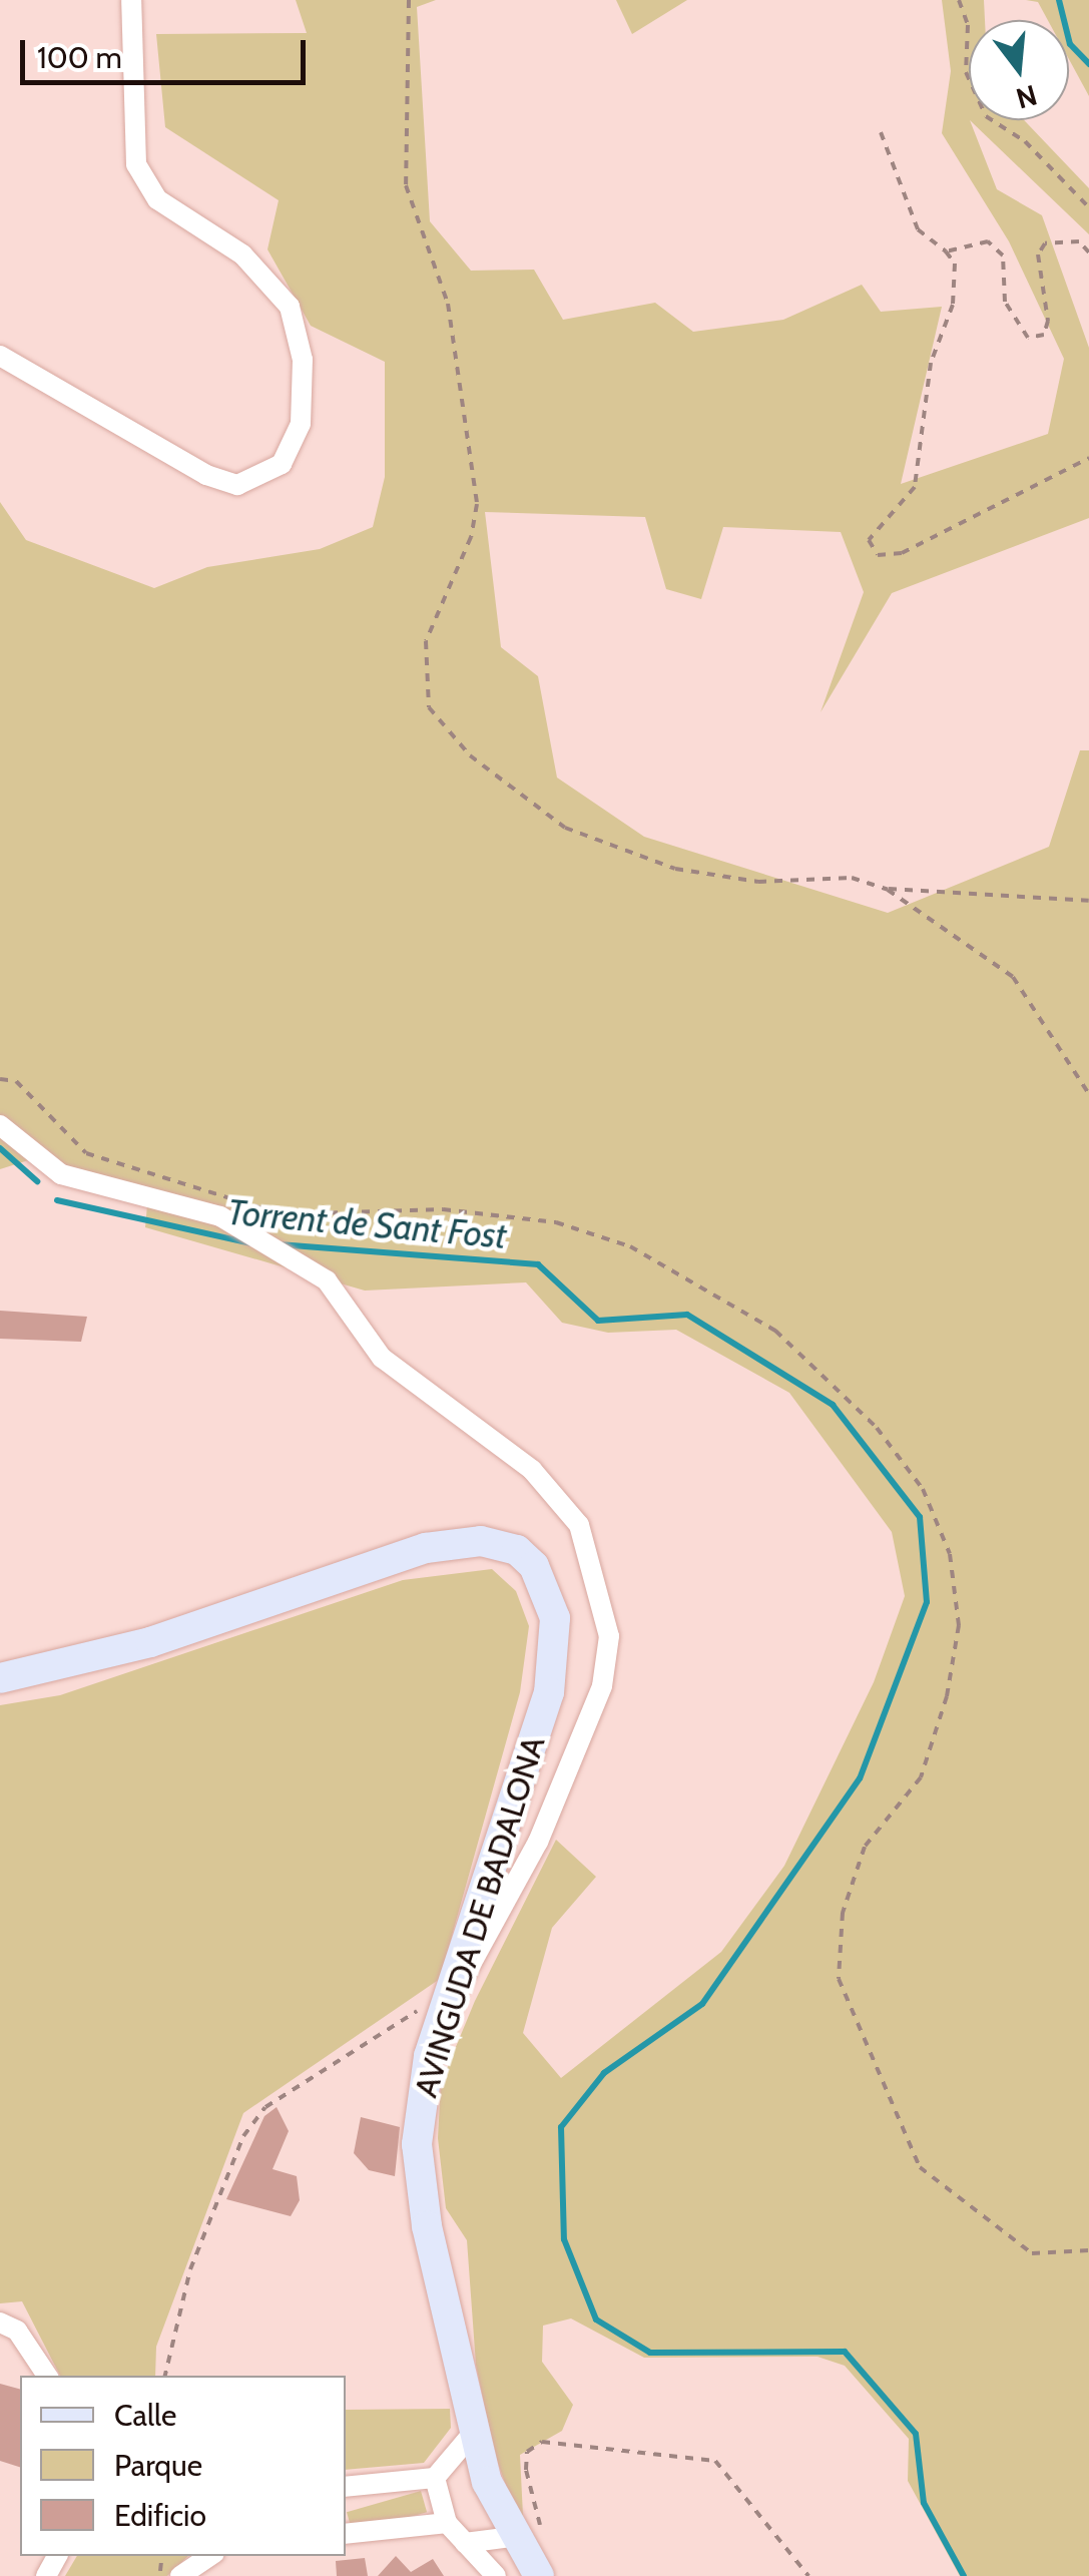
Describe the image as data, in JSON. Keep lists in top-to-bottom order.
{
  "streets": {
    "street": ["AVINGUDA DE BADALONA"]
  },
  "water": ["Torrent de Sant Fost"],
  "legend": ["Calle", "Parque", "Edificio"],
  "scale_bar": "100 m",
  "north": "bottom"
}
